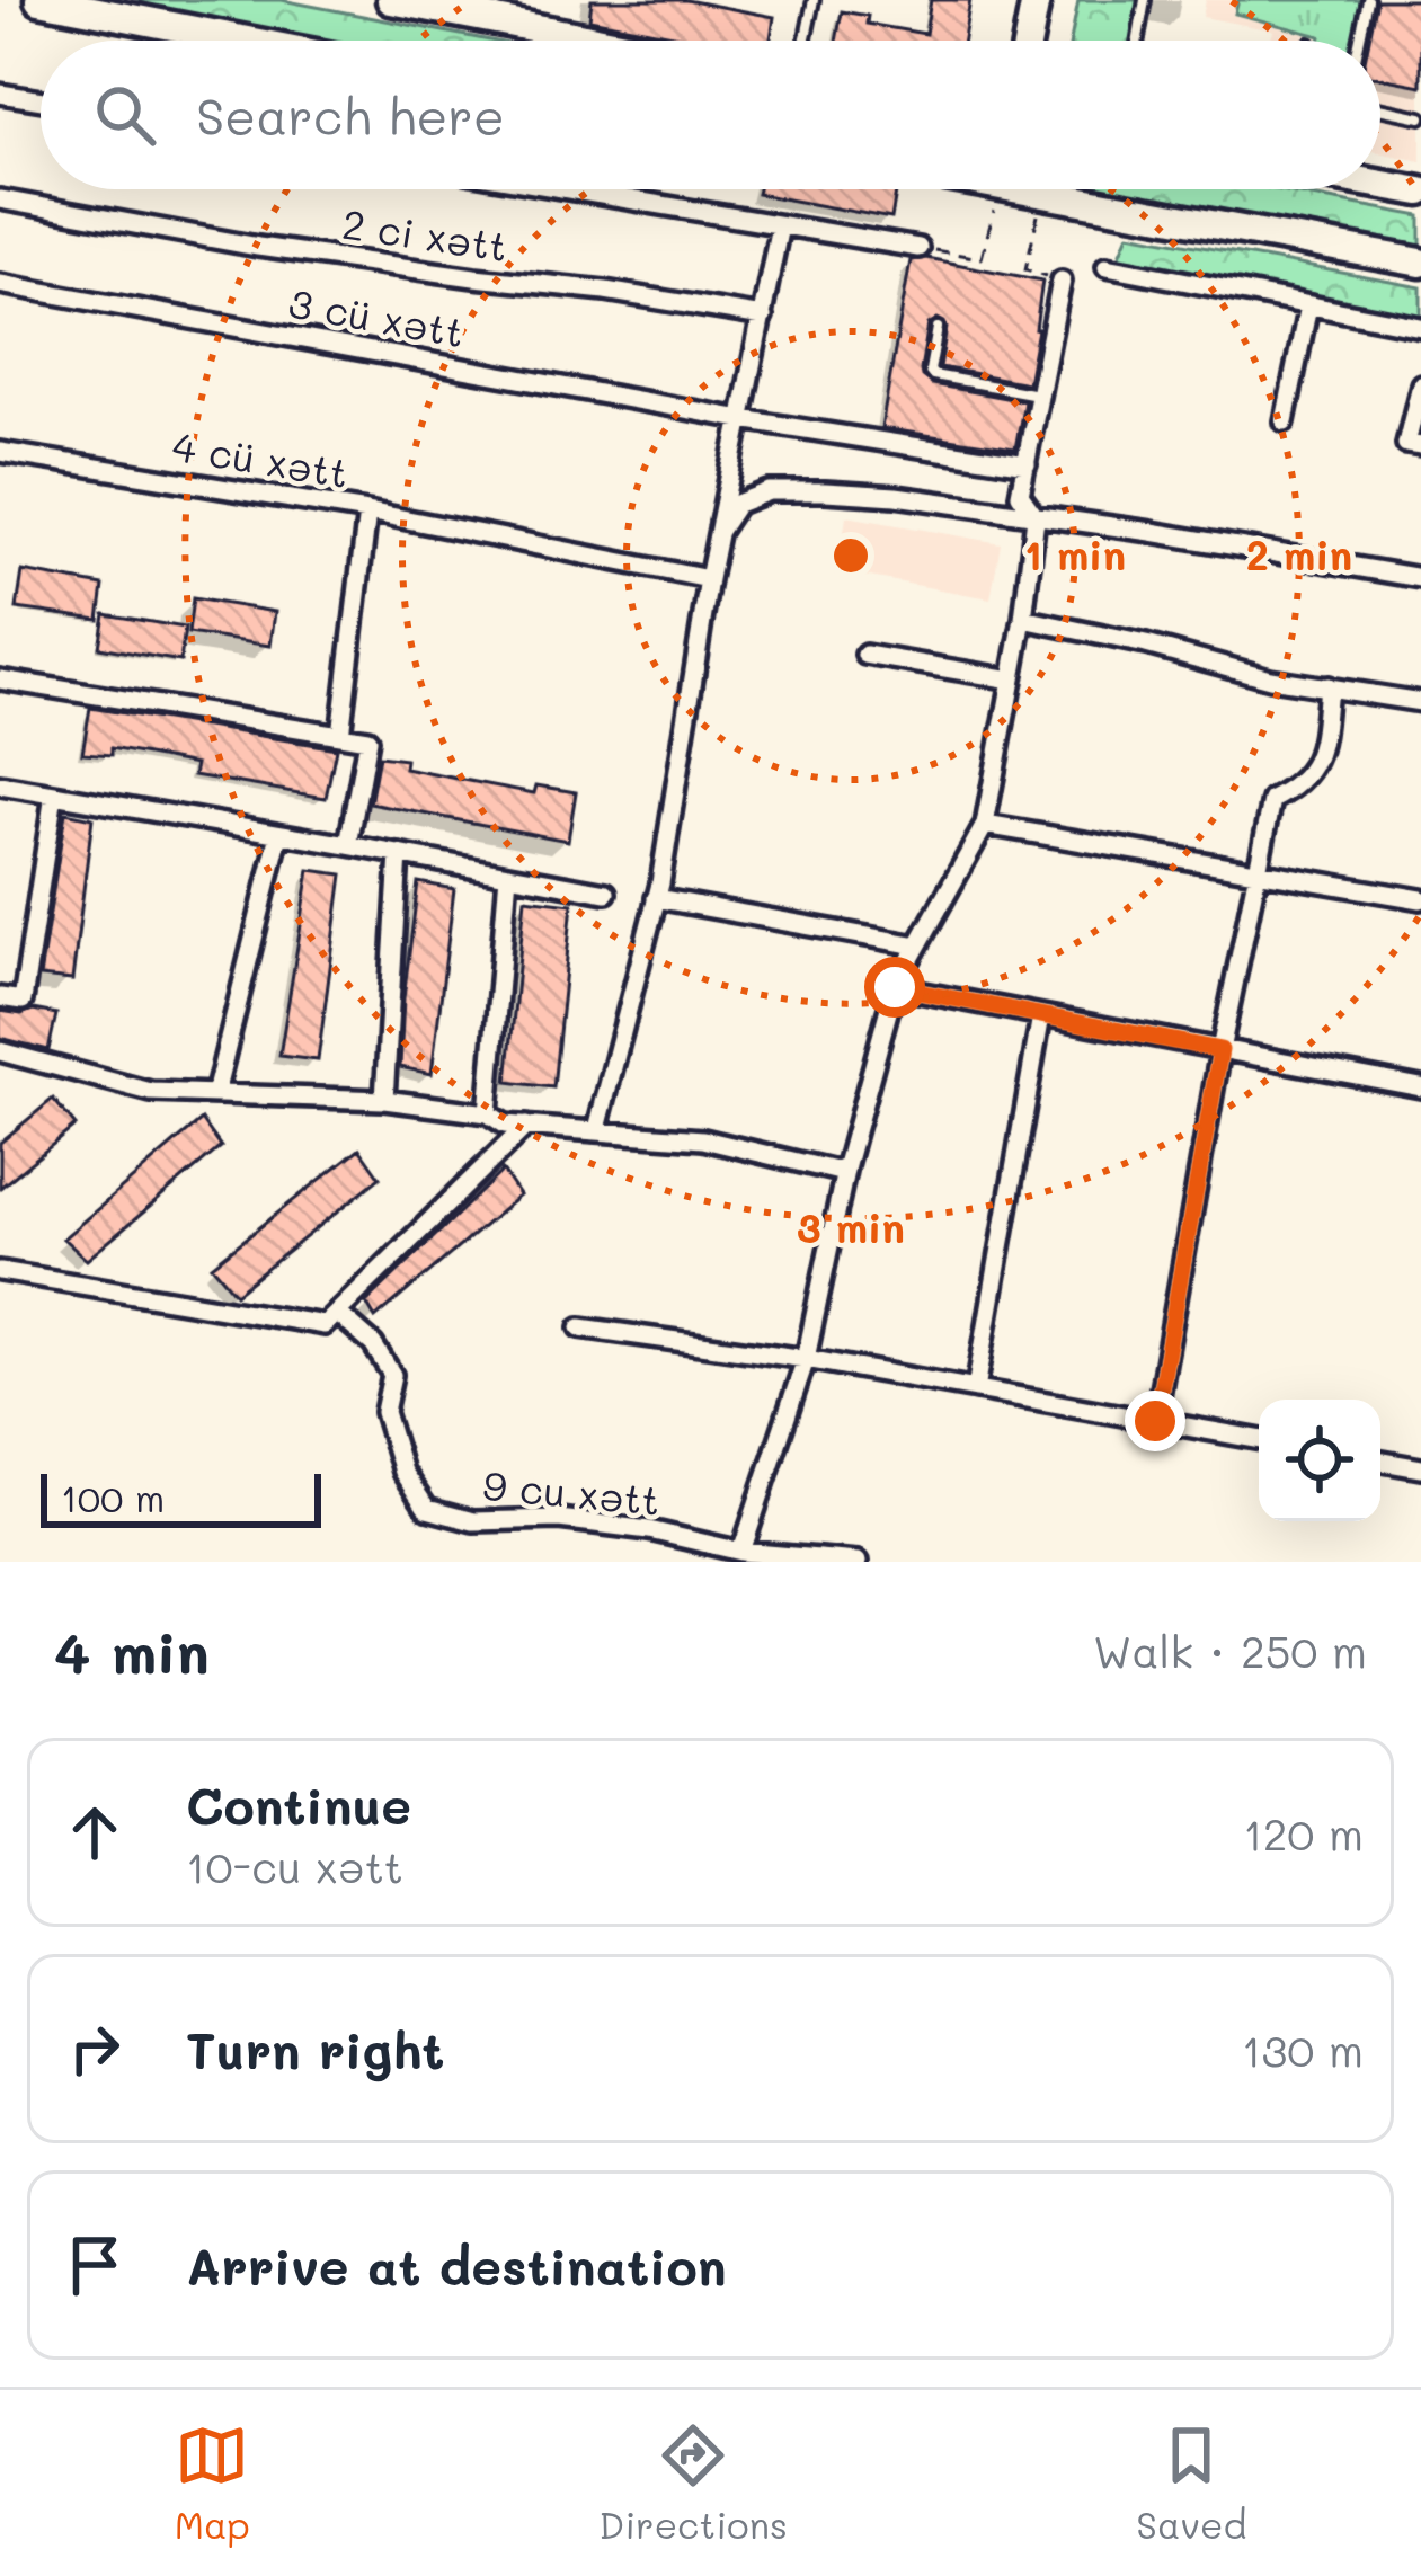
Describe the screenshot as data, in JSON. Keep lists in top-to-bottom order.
{
  "streets": {
    "street": [
      "2 ci xətt",
      "3 cü xətt",
      "4 cü xətt",
      "9 cu xətt"
    ]
  },
  "scale_bar": "100 m",
  "page": {
    "search": "Search here",
    "scale": "100 m",
    "heading": ["4 min", "Walk · 250 m"],
    "list": [
      ["Continue", "10-cu xətt", "120 m"],
      ["Turn right", "130 m"],
      "Arrive at destination"
    ],
    "nav": ["Map", "Directions", "Saved"]
  },
  "rings": ["1 min", "2 min", "3 min"]
}
